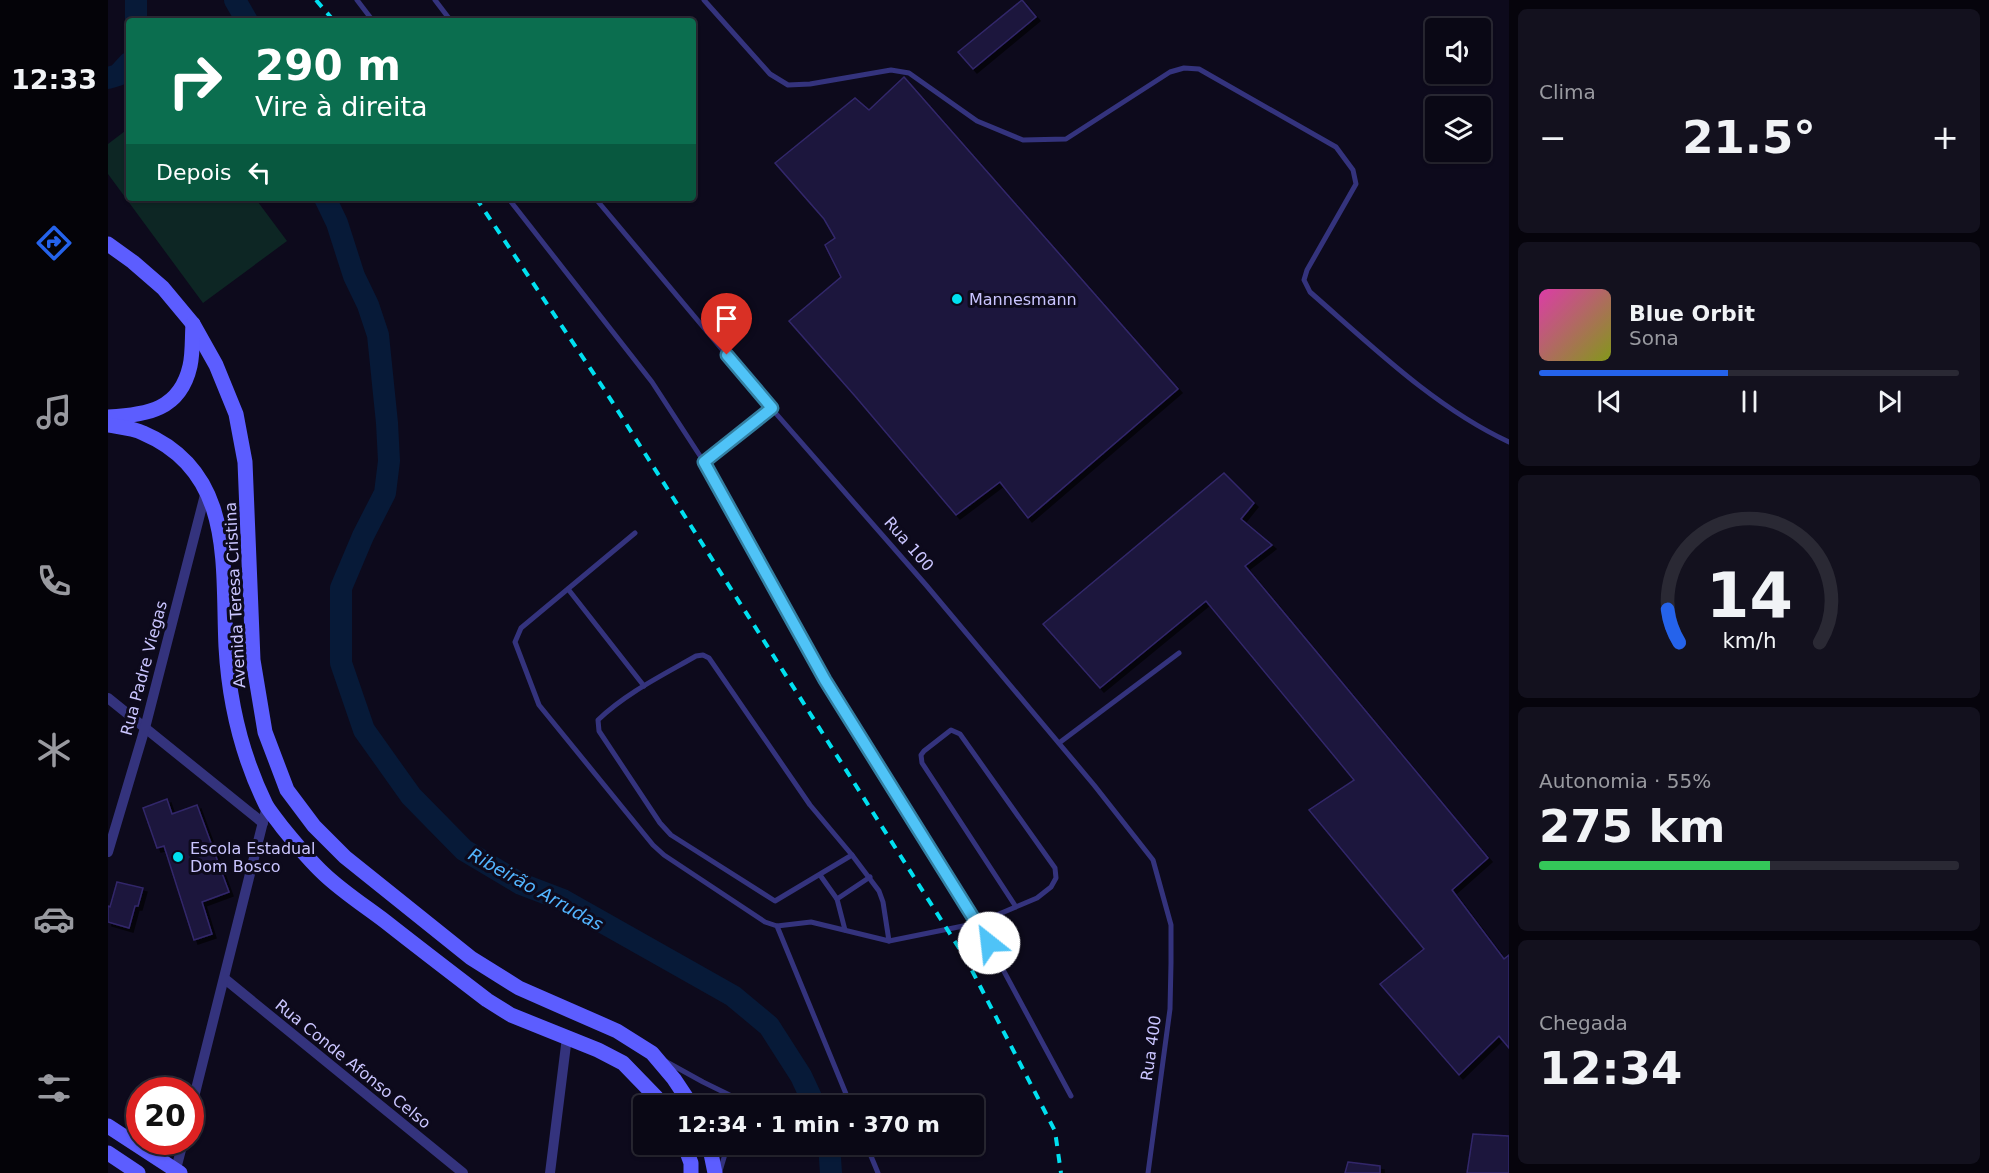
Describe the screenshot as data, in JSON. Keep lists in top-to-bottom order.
{
  "streets": {
    "main road": ["Avenida Teresa Cristina"],
    "street": ["Rua Padre Viegas", "Rua Conde Afonso Celso"],
    "lane": ["Rua 100", "Rua 400"]
  },
  "crossings": [
    ["Rua 100", "Rua 400"],
    ["Avenida Teresa Cristina", "Rua Padre Viegas"]
  ],
  "water": ["Ribeirão Arrudas"],
  "places": ["Mannesmann", "Escola Estadual Dom Bosco"],
  "page": {
    "tabs": "12:33",
    "tile": [
      "Clima",
      ["Autonomia · 55%", "275 km"],
      ["Chegada", "12:34"]
    ],
    "turn": ["290 m", "Vire à direita"],
    "heat": ["−", "21.5°", "+"],
    "then": "Depois",
    "song": ["Blue Orbit", "Sona"],
    "limit": "20",
    "trip": "12:34 · 1 min · 370 m",
    "gauge": ["14", "km/h"]
  }
}
